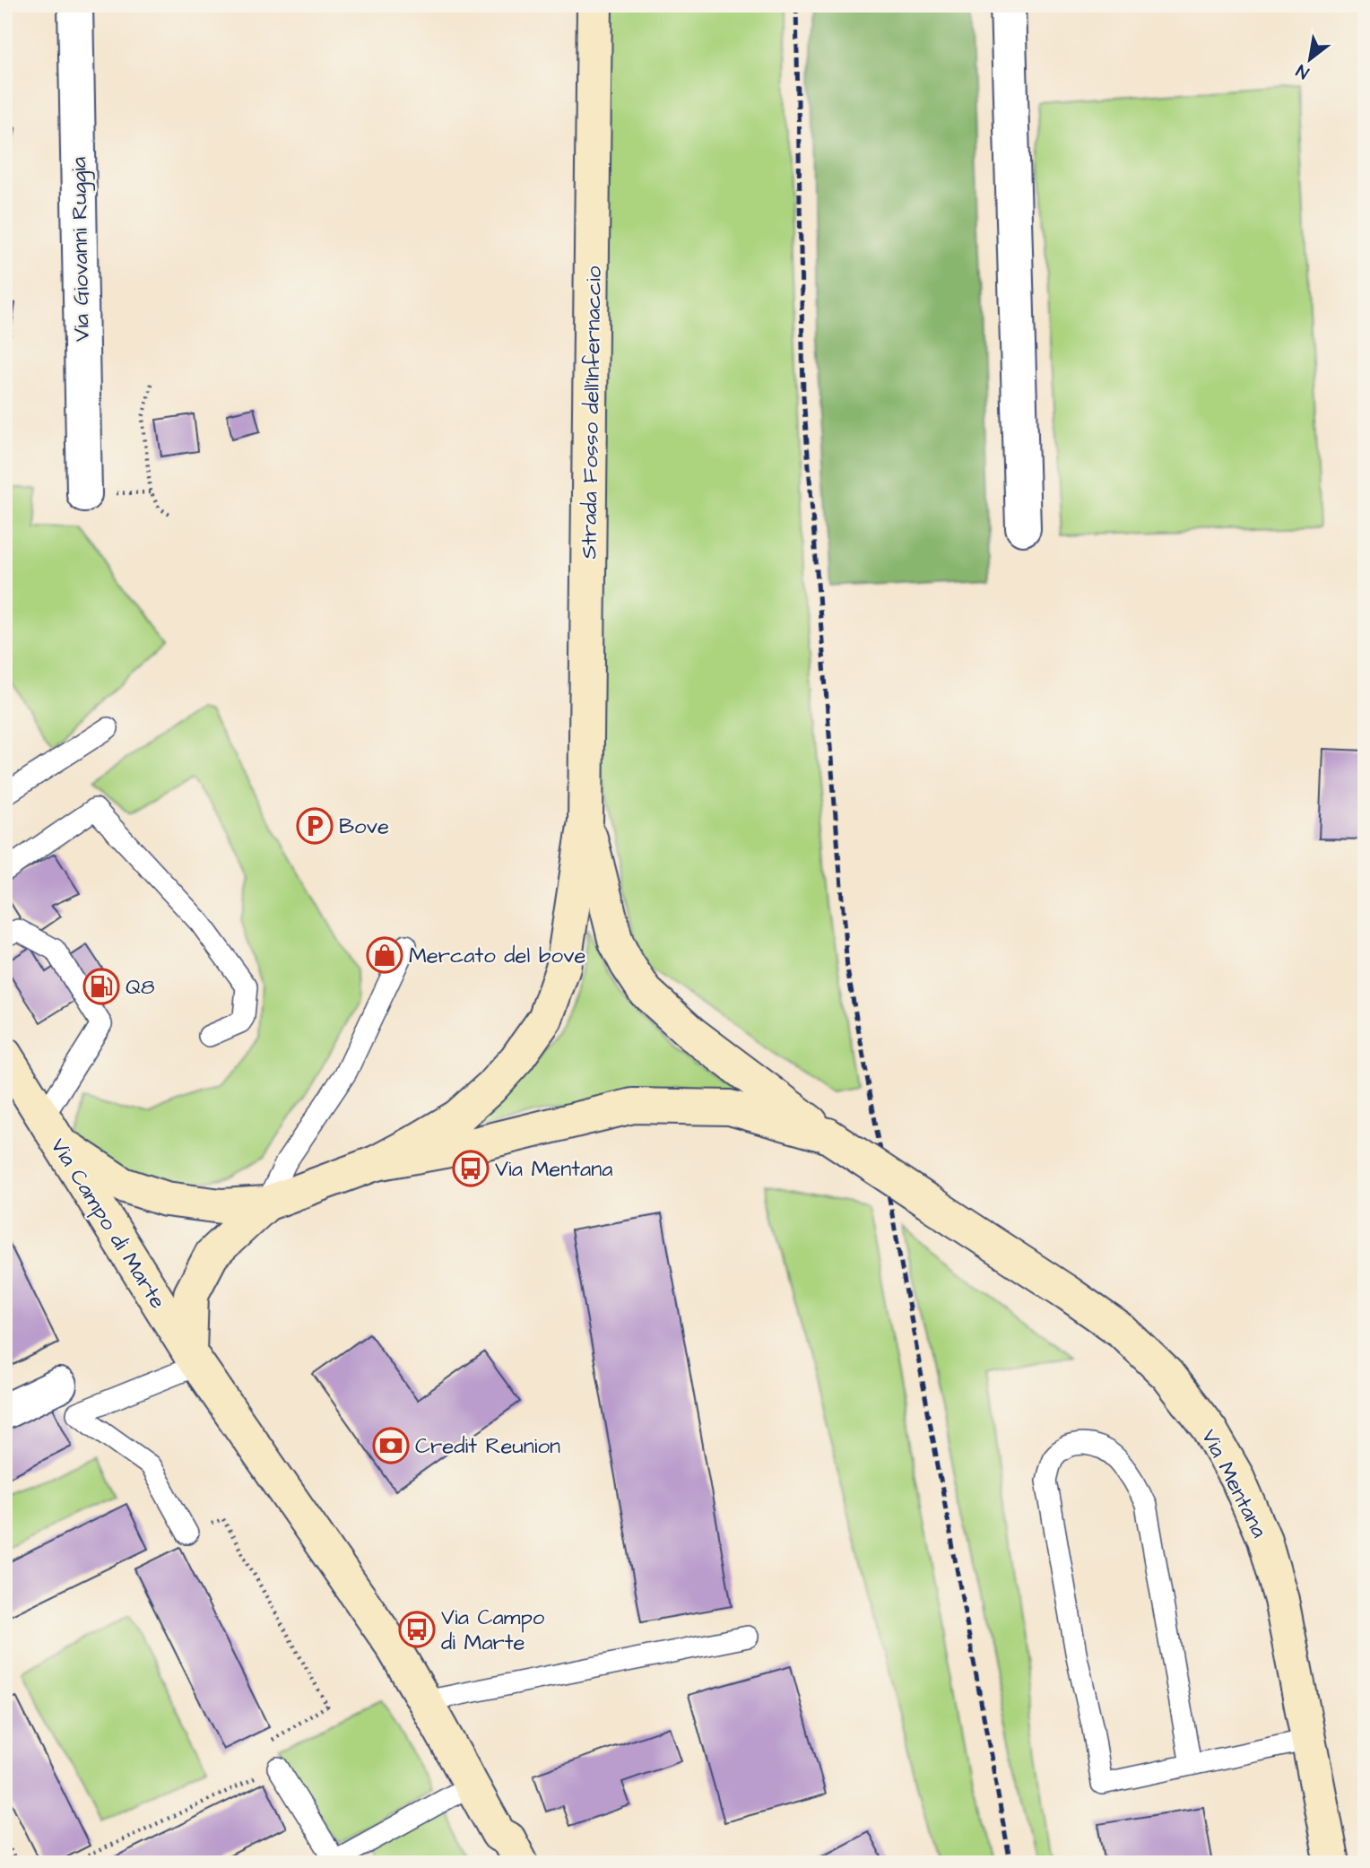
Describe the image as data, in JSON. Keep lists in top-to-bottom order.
{
  "streets": {
    "main road": ["Strada Fosso dell'Infernaccio", "Via Campo di Marte", "Via Mentana"],
    "street": ["Via Giovanni Ruggia"]
  },
  "crossings": [
    ["Strada Fosso dell'Infernaccio", "Via Mentana"],
    ["Via Campo di Marte", "Via Mentana"]
  ],
  "places": {
    "parking": ["Bove"],
    "shop": ["Mercato del bove"],
    "fuel station": ["Q8"],
    "bus stop": ["Via Mentana", "Via Campo di Marte"],
    "bank": ["Credit Reunion"]
  },
  "north": "bottom left"
}
